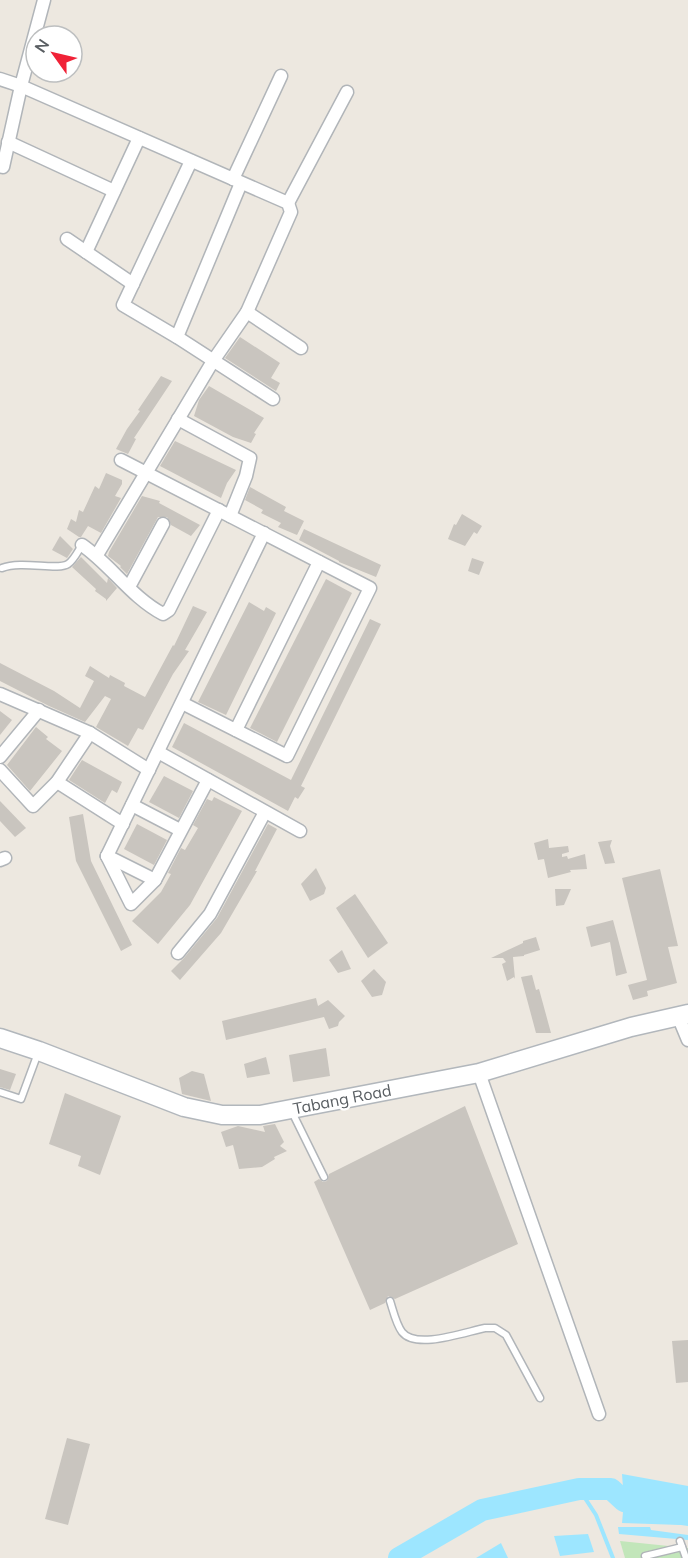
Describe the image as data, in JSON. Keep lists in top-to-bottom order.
{
  "streets": {
    "main road": ["Tabang Road"]
  },
  "north": "top left"
}
